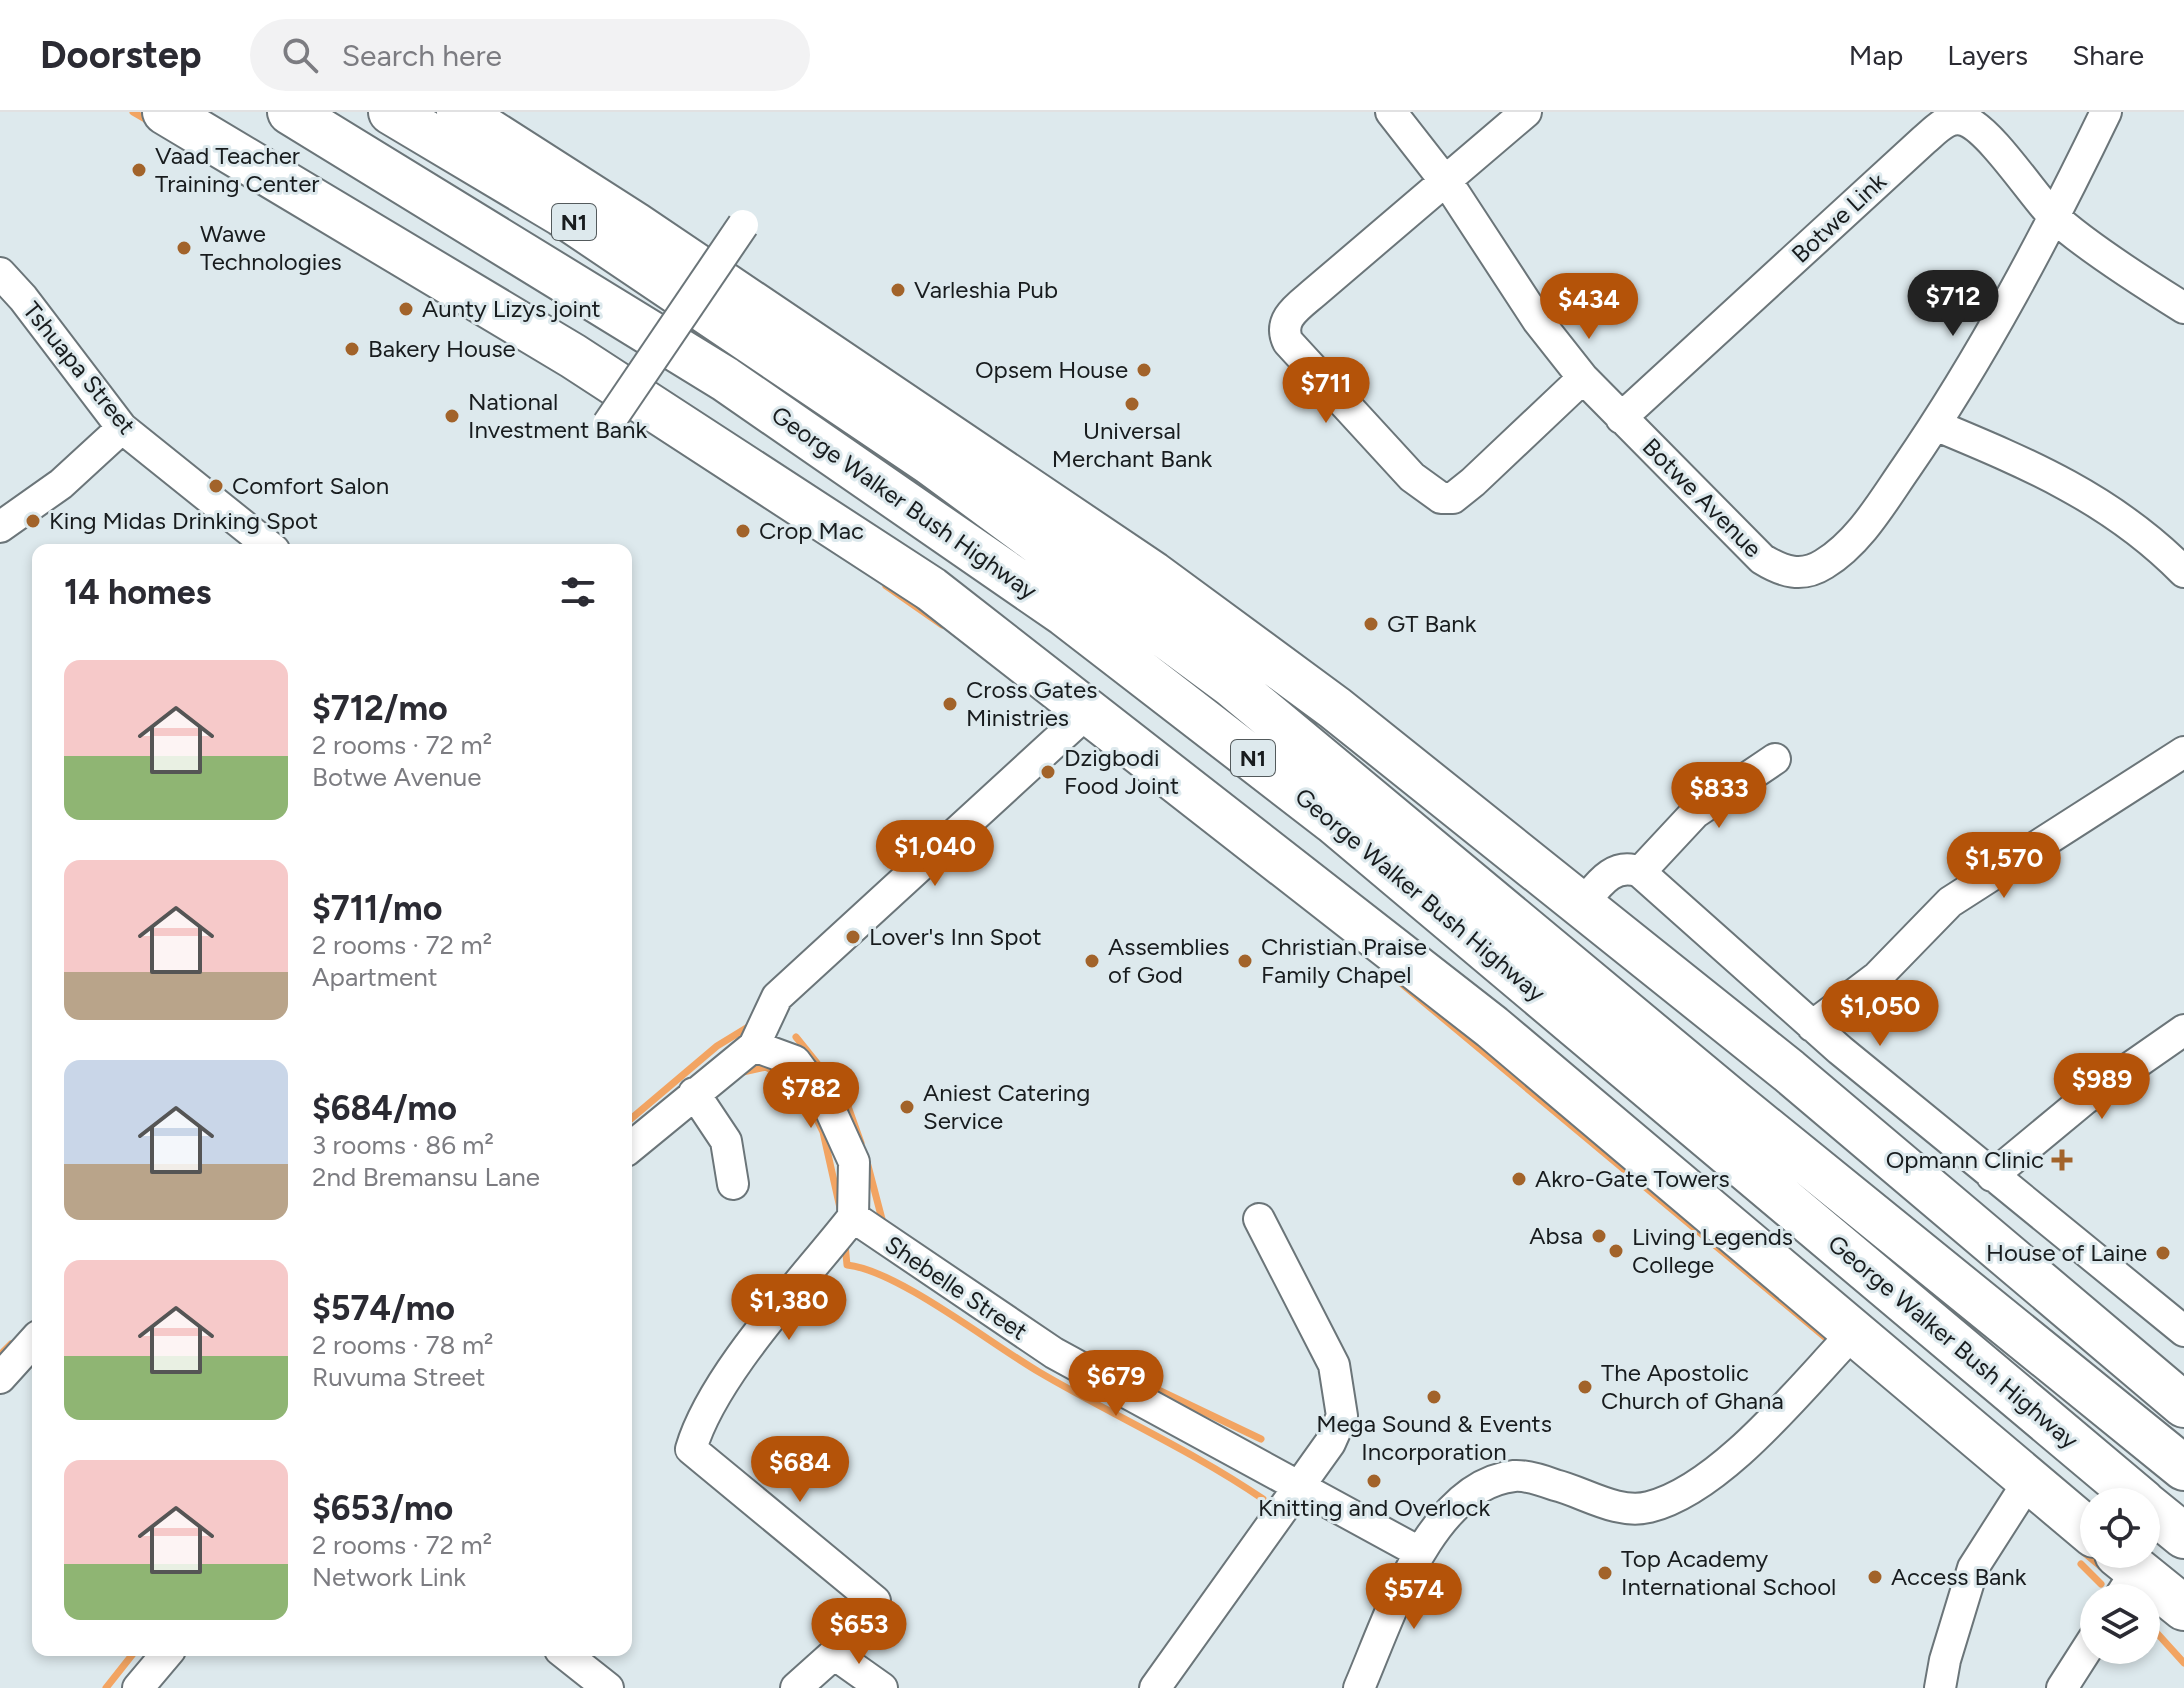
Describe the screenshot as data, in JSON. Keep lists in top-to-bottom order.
{
  "streets": {
    "highway": ["N1", "George Walker Bush Highway"],
    "street": [
      "Botwe Link",
      "Tshuapa Street",
      "Botwe Avenue",
      "Shebelle Street"
    ]
  },
  "crossings": [
    ["Botwe Link", "Botwe Avenue"]
  ],
  "places": {
    "other": [
      "Vaad Teacher Training Center",
      "Wawe Technologies",
      "Varleshia Pub",
      "Aunty Lizys joint",
      "Bakery House",
      "Opsem House",
      "Universal Merchant Bank",
      "National Investment Bank",
      "Comfort Salon",
      "King Midas Drinking Spot",
      "Crop Mac",
      "GT Bank",
      "Cross Gates Ministries",
      "Dzigbodi Food Joint",
      "Lover's Inn Spot",
      "Assemblies of God",
      "Christian Praise Family Chapel",
      "Aniest Catering Service",
      "Akro-Gate Towers",
      "Absa",
      "Living Legends College",
      "House of Laine",
      "The Apostolic Church of Ghana",
      "Mega Sound & Events Incorporation",
      "Knitting and Overlock",
      "Top Academy International School",
      "Access Bank"
    ],
    "health": ["Opmann Clinic"]
  },
  "page": {
    "header": "Doorstep",
    "search": "Search here",
    "nav": ["Map", "Layers", "Share"],
    "price": [
      "$712",
      "$434",
      "$711",
      "$833",
      "$1,040",
      "$1,570",
      "$1,050",
      "$989",
      "$782",
      "$1,380",
      "$679",
      "$684",
      "$574",
      "$653"
    ],
    "heading": "14 homes",
    "list": [
      {
        "name": "$712/mo",
        "note": "2 rooms · 72 m² · Botwe Avenue"
      },
      {
        "name": "$711/mo",
        "note": "2 rooms · 72 m² · Apartment"
      },
      {
        "name": "$684/mo",
        "note": "3 rooms · 86 m² · 2nd Bremansu Lane"
      },
      {
        "name": "$574/mo",
        "note": "2 rooms · 78 m² · Ruvuma Street"
      },
      {
        "name": "$653/mo",
        "note": "2 rooms · 72 m² · Network Link"
      }
    ]
  }
}
